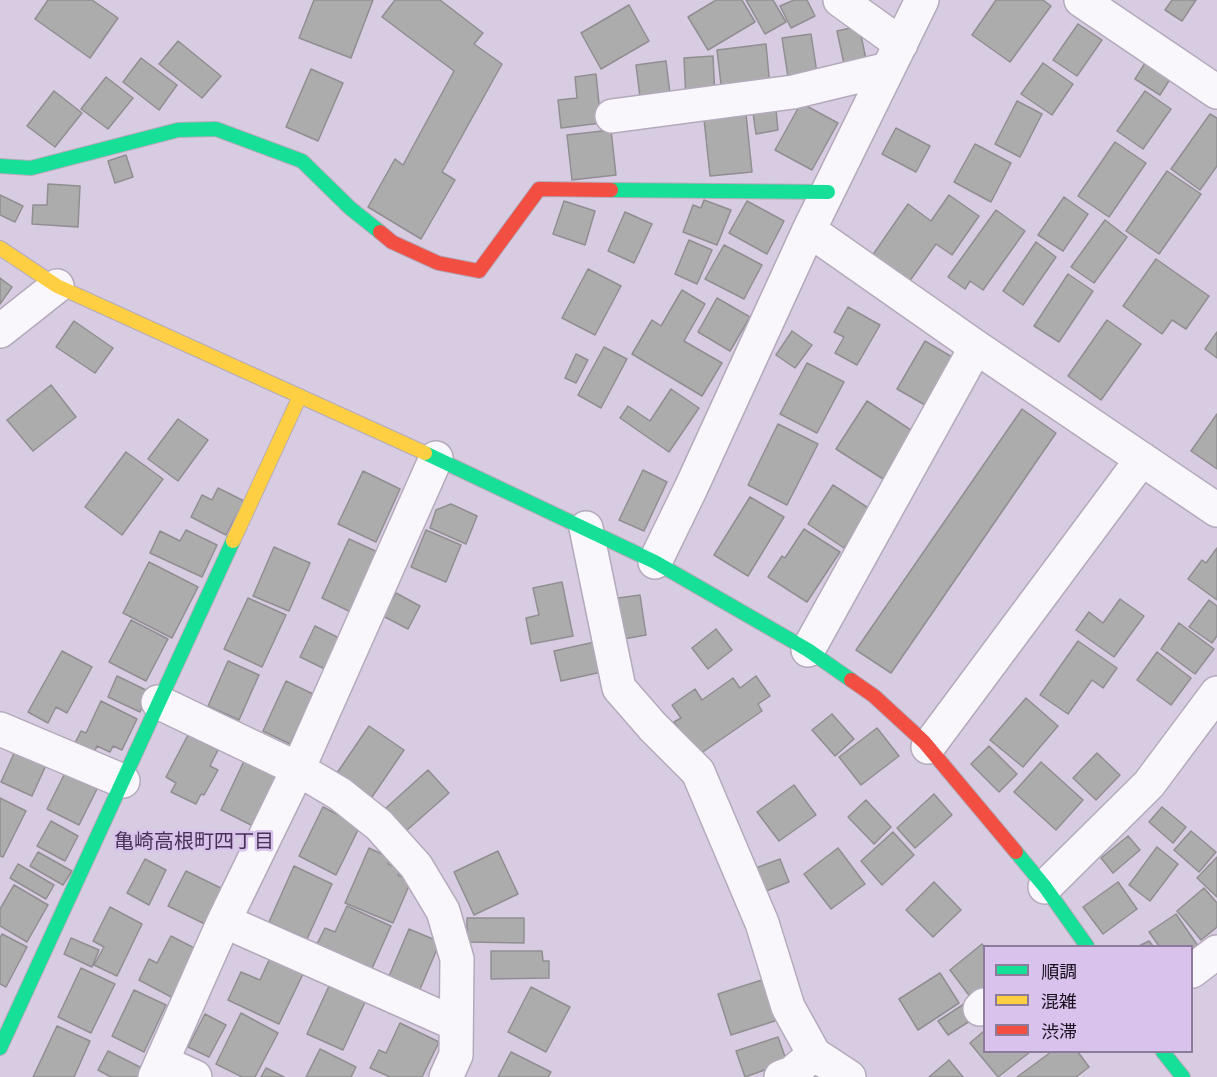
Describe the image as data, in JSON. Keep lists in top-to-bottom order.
{
  "districts": ["亀崎高根町四丁目"],
  "legend": ["順調", "混雑", "渋滞"]
}
